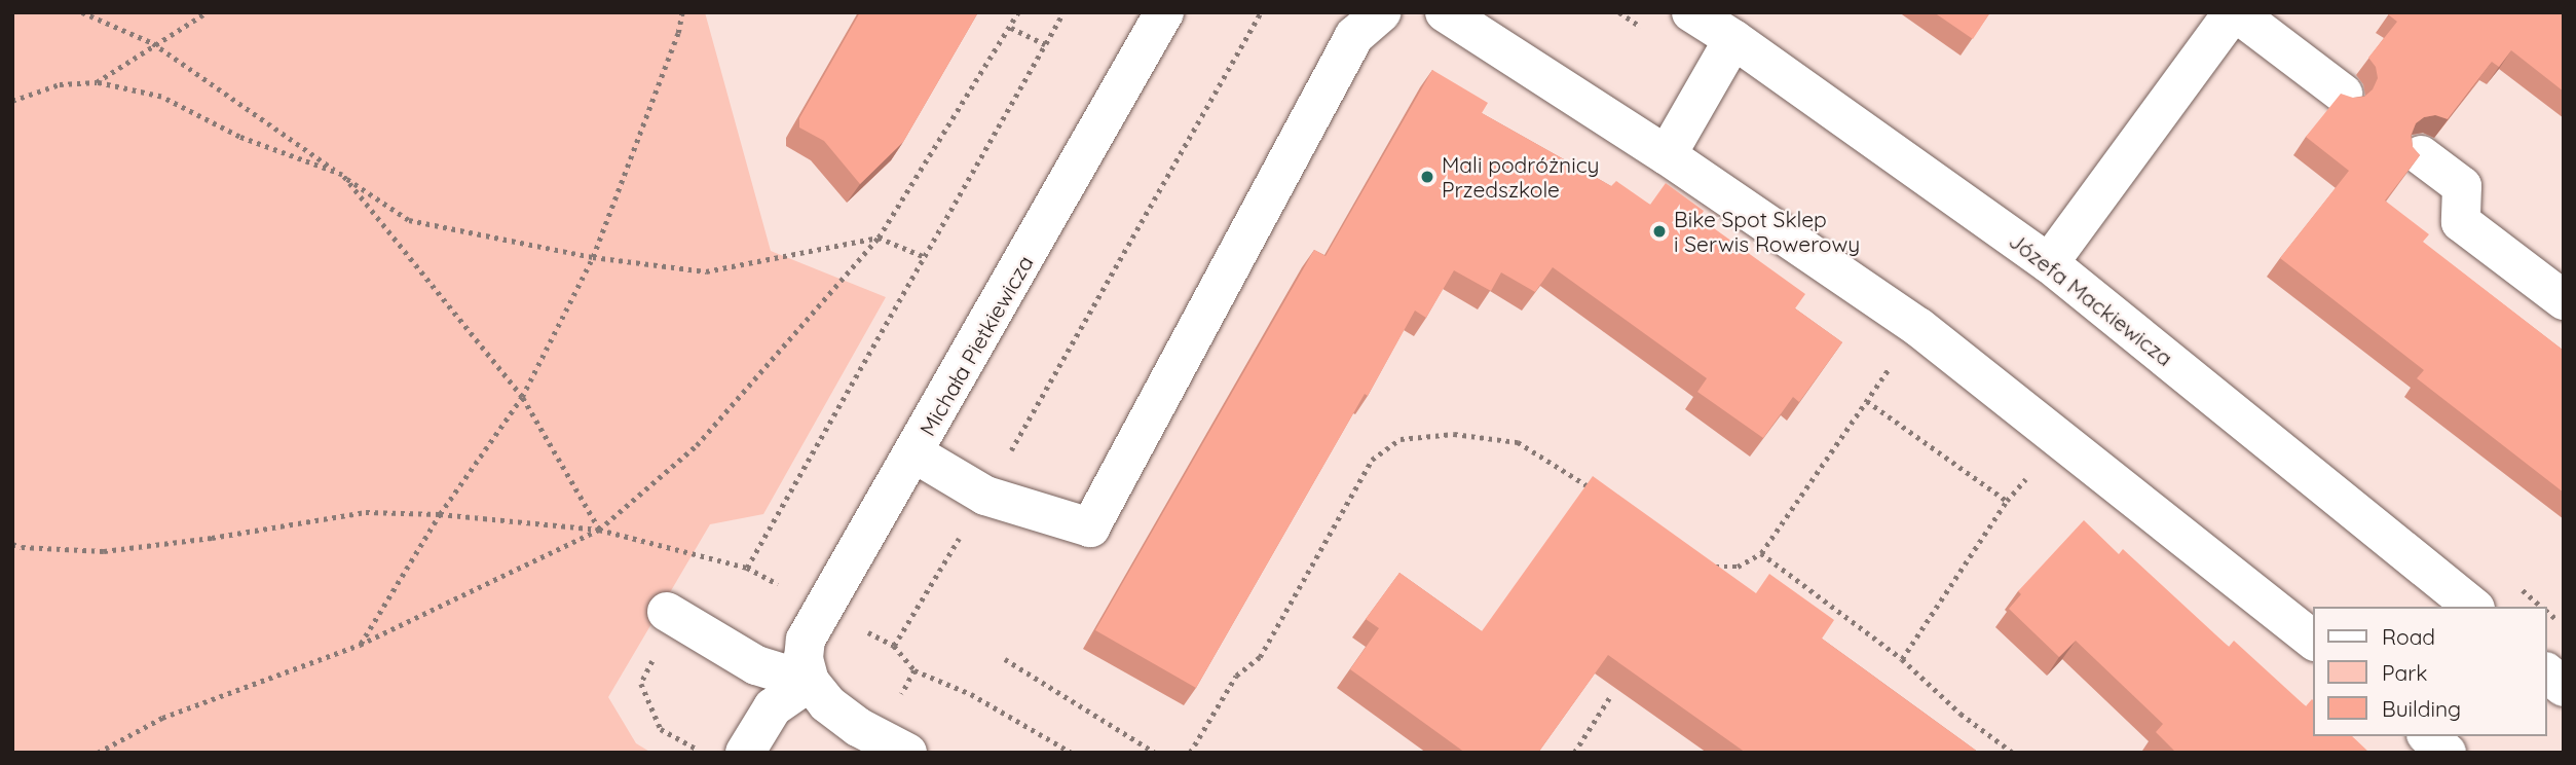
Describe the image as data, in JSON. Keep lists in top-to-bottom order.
{
  "streets": {
    "street": ["Józefa Mackiewicza", "Michała Pietkiewicza"]
  },
  "places": ["Mali podróżnicy Przedszkole", "Bike Spot Sklep i Serwis Rowerowy"],
  "legend": ["Road", "Park", "Building"]
}
